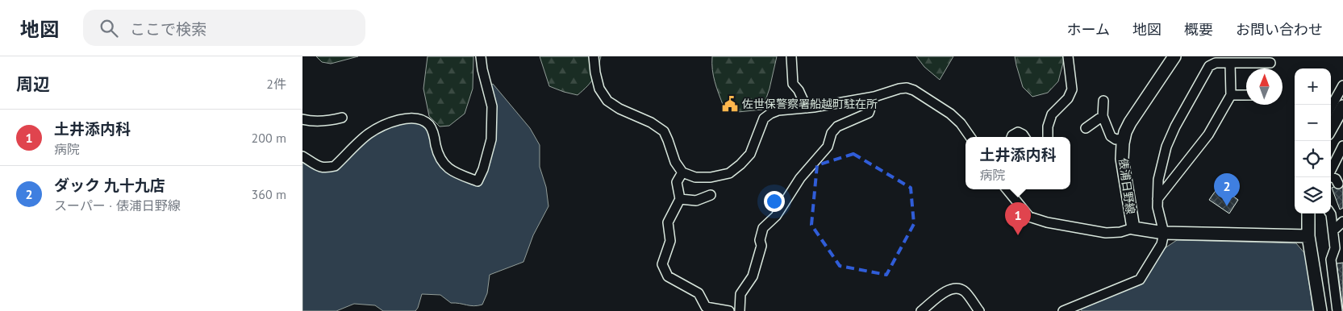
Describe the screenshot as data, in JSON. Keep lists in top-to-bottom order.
{
  "streets": {
    "main road": ["俵浦日野線"]
  },
  "places": {
    "public building": ["佐世保警察署船越町駐在所"]
  },
  "north": "top",
  "page": {
    "header": "地図",
    "search": "ここで検索",
    "nav": [
      "ホーム",
      "地図",
      "概要",
      "お問い合わせ"
    ],
    "heading": ["周辺", "2件"],
    "map_buttons": ["+", "−"],
    "list": [
      {
        "mark": "1",
        "name": "土井添内科",
        "note": "病院",
        "value": "200 m"
      },
      {
        "mark": "2",
        "name": "ダック 九十九店",
        "note": "スーパー · 俵浦日野線",
        "value": "360 m"
      }
    ],
    "popup": ["土井添内科", "病院"],
    "pins": ["2", "1"]
  }
}
